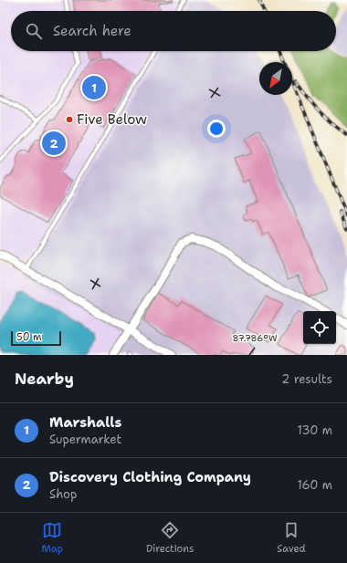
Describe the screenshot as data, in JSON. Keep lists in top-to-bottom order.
{
  "places": ["Five Below"],
  "scale_bar": "50 m",
  "north": "bottom left",
  "page": {
    "search": "Search here",
    "pins": ["1", "2"],
    "scale": "50 m",
    "heading": ["Nearby", "2 results"],
    "list": [
      {
        "mark": "1",
        "name": "Marshalls",
        "note": "Supermarket",
        "value": "130 m"
      },
      {
        "mark": "2",
        "name": "Discovery Clothing Company",
        "note": "Shop",
        "value": "160 m"
      }
    ],
    "nav": ["Map", "Directions", "Saved"]
  },
  "coordinates": ["87.786°W"]
}
